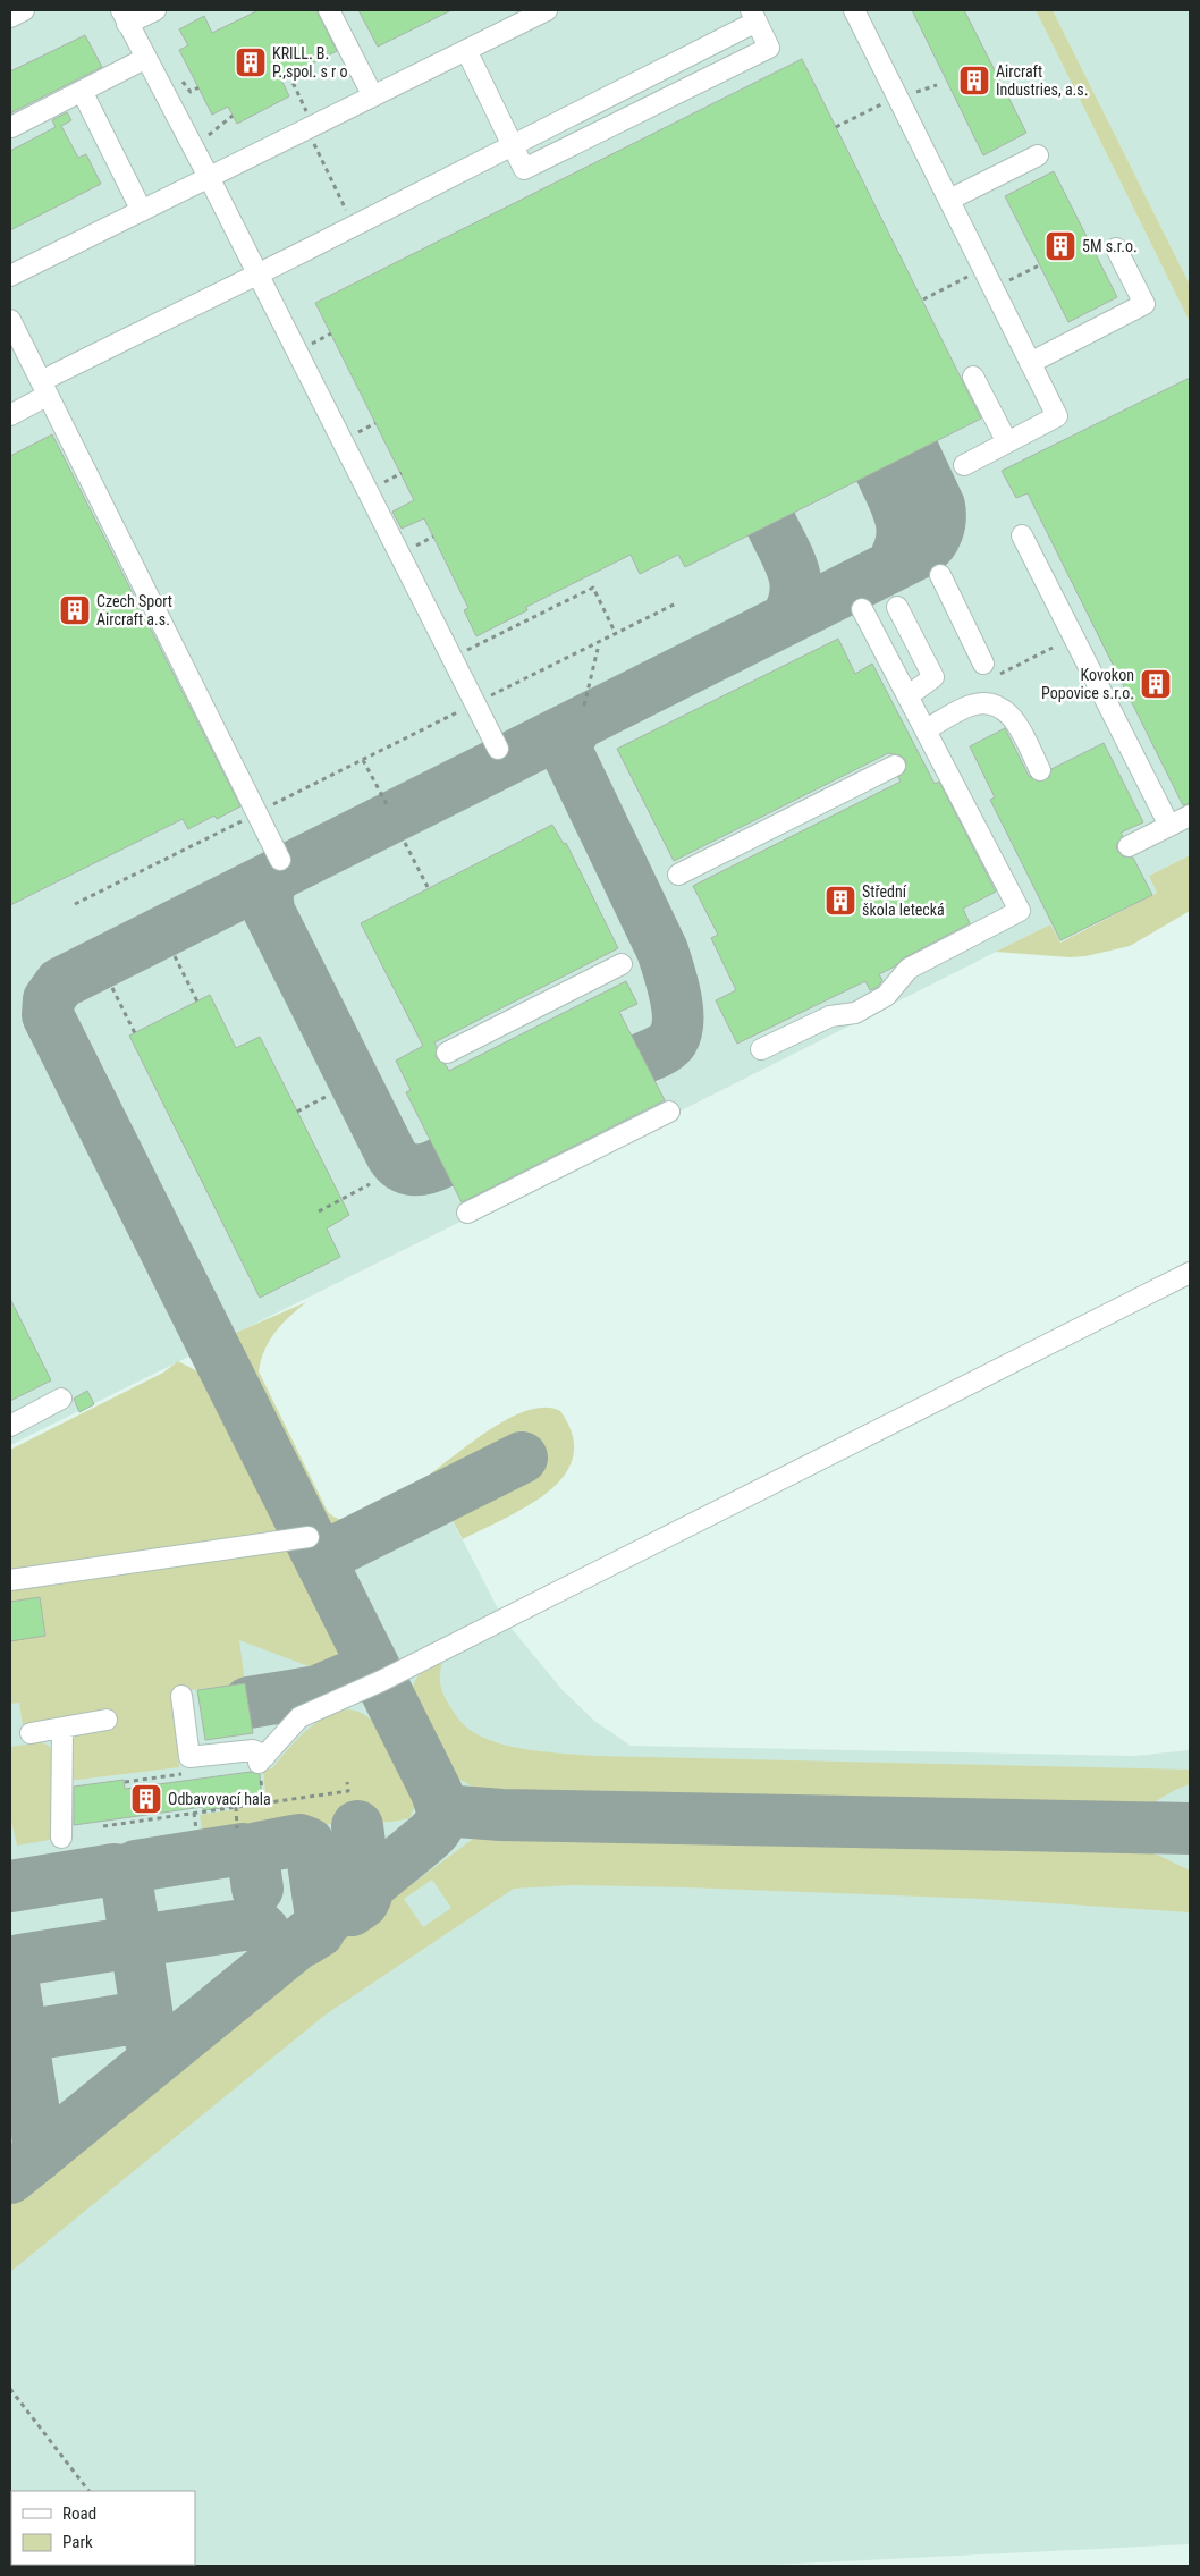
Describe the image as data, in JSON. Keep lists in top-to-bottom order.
{
  "places": {
    "building": [
      "KRILL. B. P.,spol. s r o",
      "Aircraft Industries, a.s.",
      "5M s.r.o.",
      "Czech Sport Aircraft a.s.",
      "Kovokon Popovice s.r.o.",
      "Střední škola letecká",
      "Odbavovací hala"
    ]
  },
  "legend": ["Road", "Park"]
}
